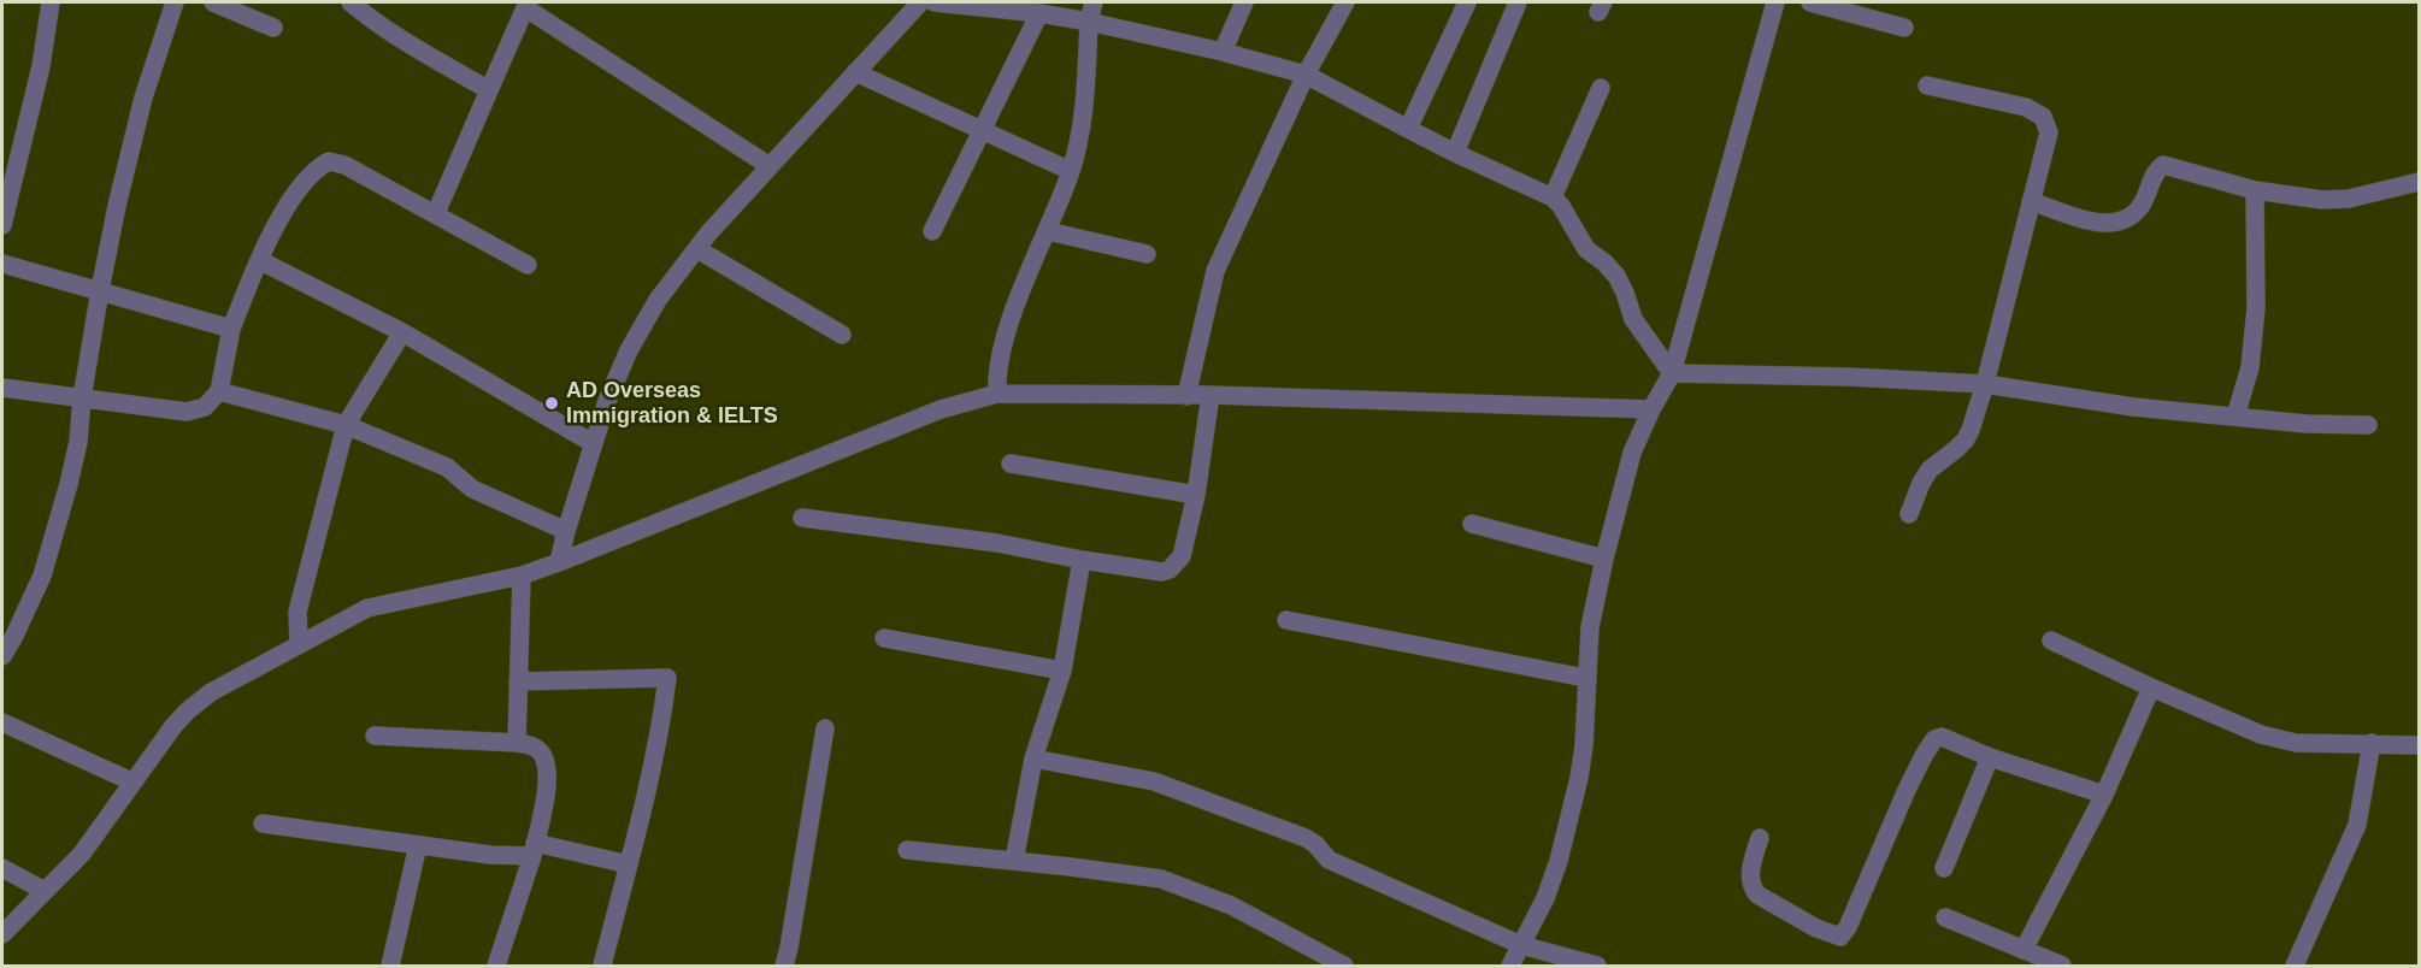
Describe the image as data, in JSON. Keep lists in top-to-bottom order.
{
  "places": ["AD Overseas Immigration & IELTS"]
}
